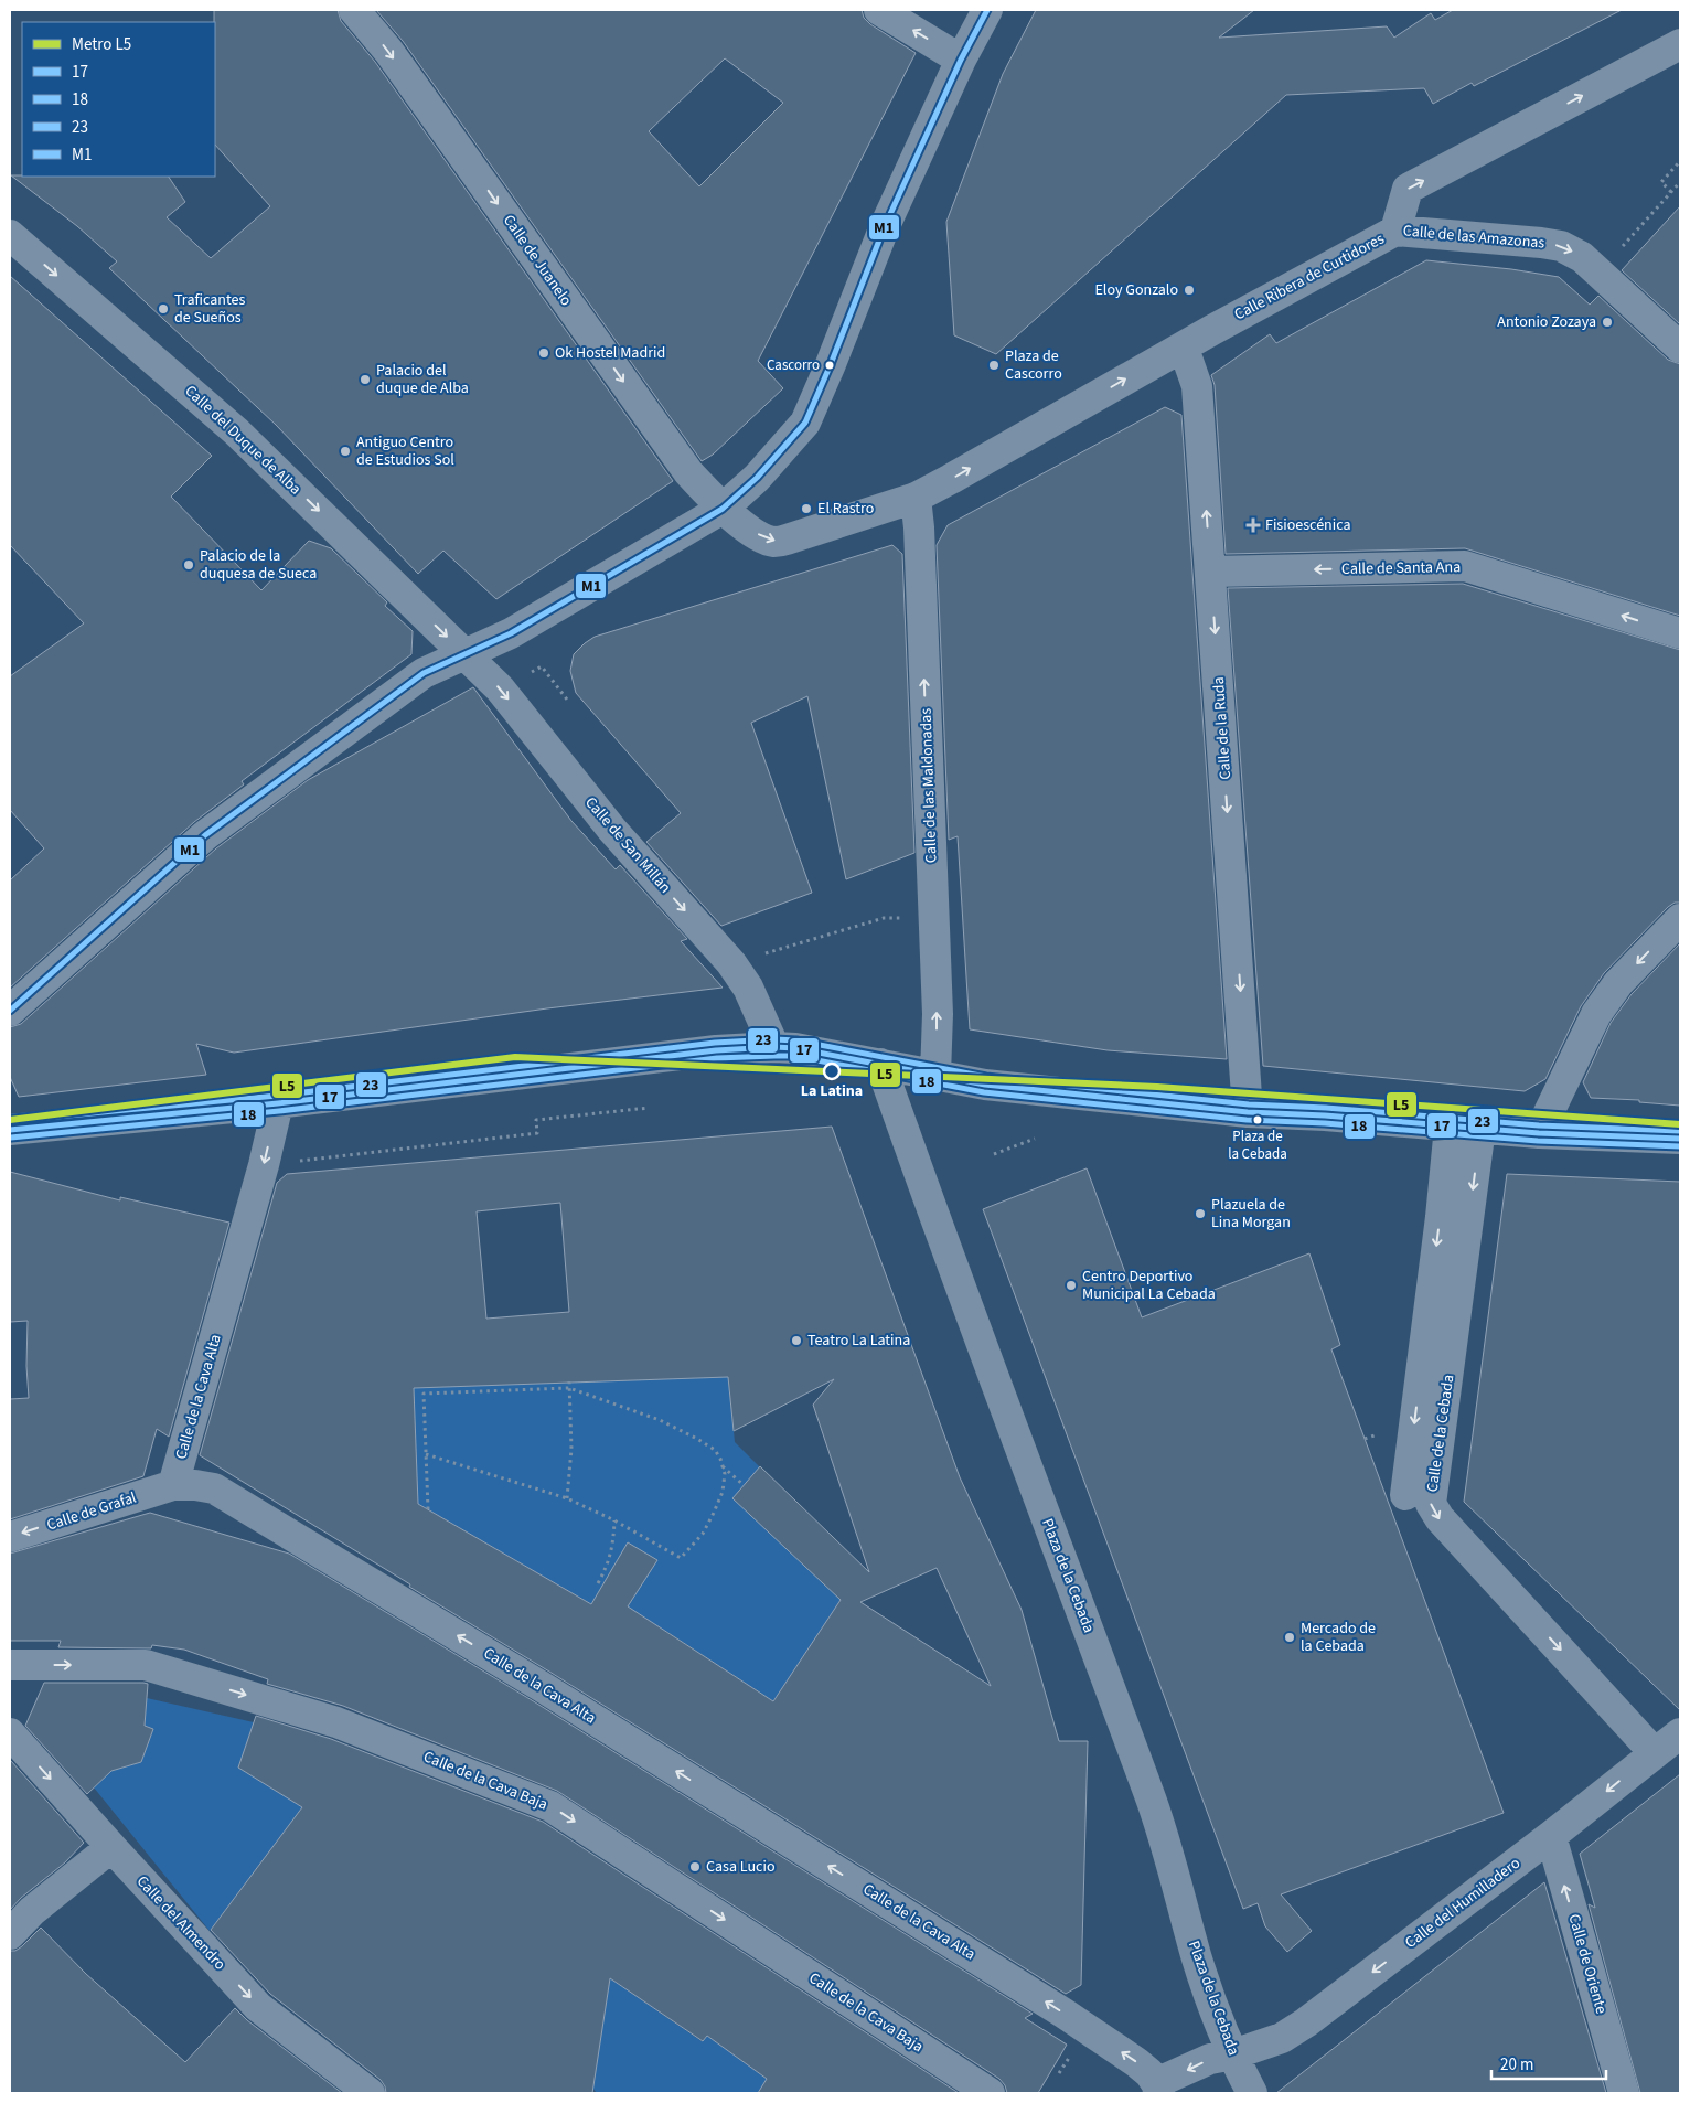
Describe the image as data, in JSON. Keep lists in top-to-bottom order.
{
  "streets": {
    "street": [
      "Calle de las Amazonas",
      "Calle de Juanelo",
      "Calle Ribera de Curtidores",
      "Calle del Duque de Alba",
      "Calle de Santa Ana",
      "Calle de la Ruda",
      "Calle de las Maldonadas",
      "Calle de San Millán",
      "Calle de la Cava Alta",
      "Calle de la Cebada",
      "Calle de Grafal",
      "Plaza de la Cebada",
      "Calle de la Cava Baja",
      "Calle del Humilladero",
      "Calle del Almendro",
      "Calle de Oriente"
    ]
  },
  "crossings": [
    ["Calle de las Amazonas", "Calle Ribera de Curtidores"],
    ["Calle Ribera de Curtidores", "Calle de la Ruda"],
    ["Calle Ribera de Curtidores", "Calle de las Maldonadas"],
    ["Calle del Duque de Alba", "Calle de San Millán"],
    ["Calle de Santa Ana", "Calle de la Ruda"],
    ["Calle de la Cava Alta", "Calle de Grafal"],
    ["Calle de la Cava Alta", "Plaza de la Cebada"],
    ["Calle de la Cava Alta", "Calle del Humilladero"],
    ["Calle de la Cebada", "Calle del Humilladero"],
    ["Plaza de la Cebada", "Calle del Humilladero"],
    ["Calle del Humilladero", "Calle de Oriente"]
  ],
  "one_way": [
    "Calle de las Amazonas",
    "Calle de Juanelo",
    "Calle Ribera de Curtidores",
    "Calle del Duque de Alba",
    "Calle de Santa Ana",
    "Calle de las Maldonadas",
    "Calle de San Millán",
    "Calle de la Cava Alta",
    "Calle de Grafal",
    "Calle de la Cava Baja",
    "Calle del Humilladero",
    "Calle del Almendro",
    "Calle de Oriente"
  ],
  "places": {
    "other": [
      "Eloy Gonzalo",
      "Traficantes de Sueños",
      "Antonio Zozaya",
      "Ok Hostel Madrid",
      "Cascorro",
      "Plaza de Cascorro",
      "Palacio del duque de Alba",
      "Antiguo Centro de Estudios Sol",
      "El Rastro",
      "Palacio de la duquesa de Sueca",
      "La Latina",
      "Plaza de la Cebada",
      "Plazuela de Lina Morgan",
      "Centro Deportivo Municipal La Cebada",
      "Teatro La Latina",
      "Mercado de la Cebada",
      "Casa Lucio"
    ],
    "health": ["Fisioescénica"]
  },
  "lines": [
    "transit line M1",
    "transit line 23",
    "transit line 17",
    "transit line 18",
    "metro line L5"
  ],
  "legend": [
    "Metro L5",
    "17",
    "18",
    "23",
    "M1"
  ],
  "scale_bar": "20 m"
}
